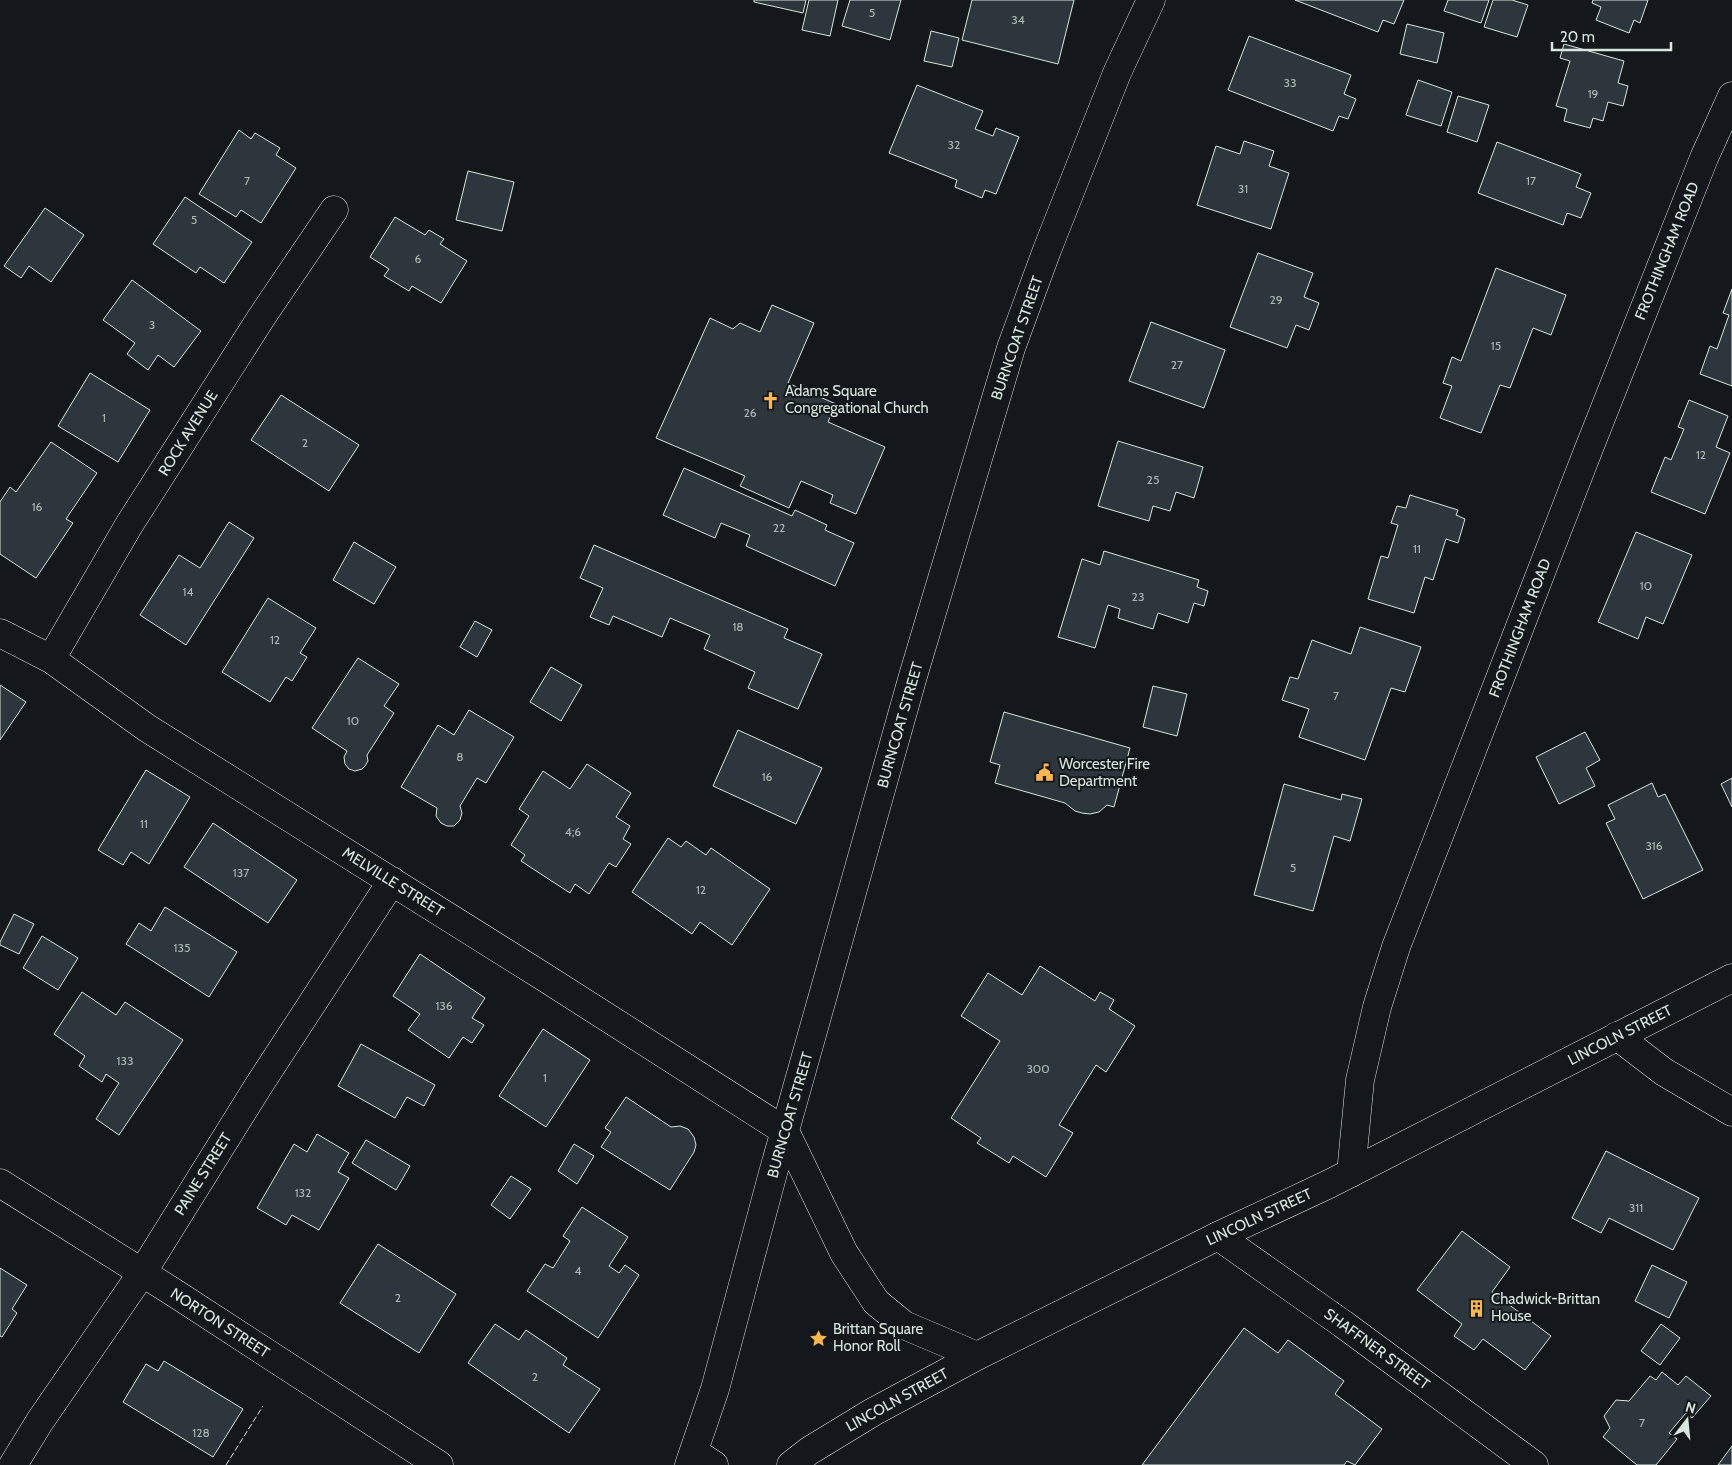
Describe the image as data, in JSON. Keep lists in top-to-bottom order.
{
  "streets": {
    "street": [
      "FROTHINGHAM ROAD",
      "BURNCOAT STREET",
      "ROCK AVENUE",
      "MELVILLE STREET",
      "LINCOLN STREET",
      "PAINE STREET",
      "NORTON STREET",
      "SHAFFNER STREET"
    ]
  },
  "crossings": [
    ["FROTHINGHAM ROAD", "LINCOLN STREET"],
    ["BURNCOAT STREET", "MELVILLE STREET"],
    ["ROCK AVENUE", "MELVILLE STREET"],
    ["MELVILLE STREET", "PAINE STREET"],
    ["LINCOLN STREET", "SHAFFNER STREET"],
    ["PAINE STREET", "NORTON STREET"]
  ],
  "places": {
    "church": ["Adams Square Congregational Church"],
    "public building": ["Worcester Fire Department"],
    "building": ["Chadwick-Brittan House"],
    "place": ["Brittan Square Honor Roll"]
  },
  "house_numbers": [
    "5",
    "34",
    "33",
    "19",
    "32",
    "7",
    "17",
    "31",
    "5",
    "6",
    "29",
    "3",
    "15",
    "27",
    "26",
    "1",
    "2",
    "12",
    "25",
    "16",
    "22",
    "11",
    "10",
    "14",
    "23",
    "18",
    "12",
    "7",
    "10",
    "8",
    "16",
    "11",
    "4;6",
    "316",
    "5",
    "137",
    "12",
    "135",
    "136",
    "133",
    "300",
    "1",
    "132",
    "311",
    "4",
    "2",
    "2",
    "7",
    "128"
  ],
  "scale_bar": "20 m",
  "north": "top"
}
